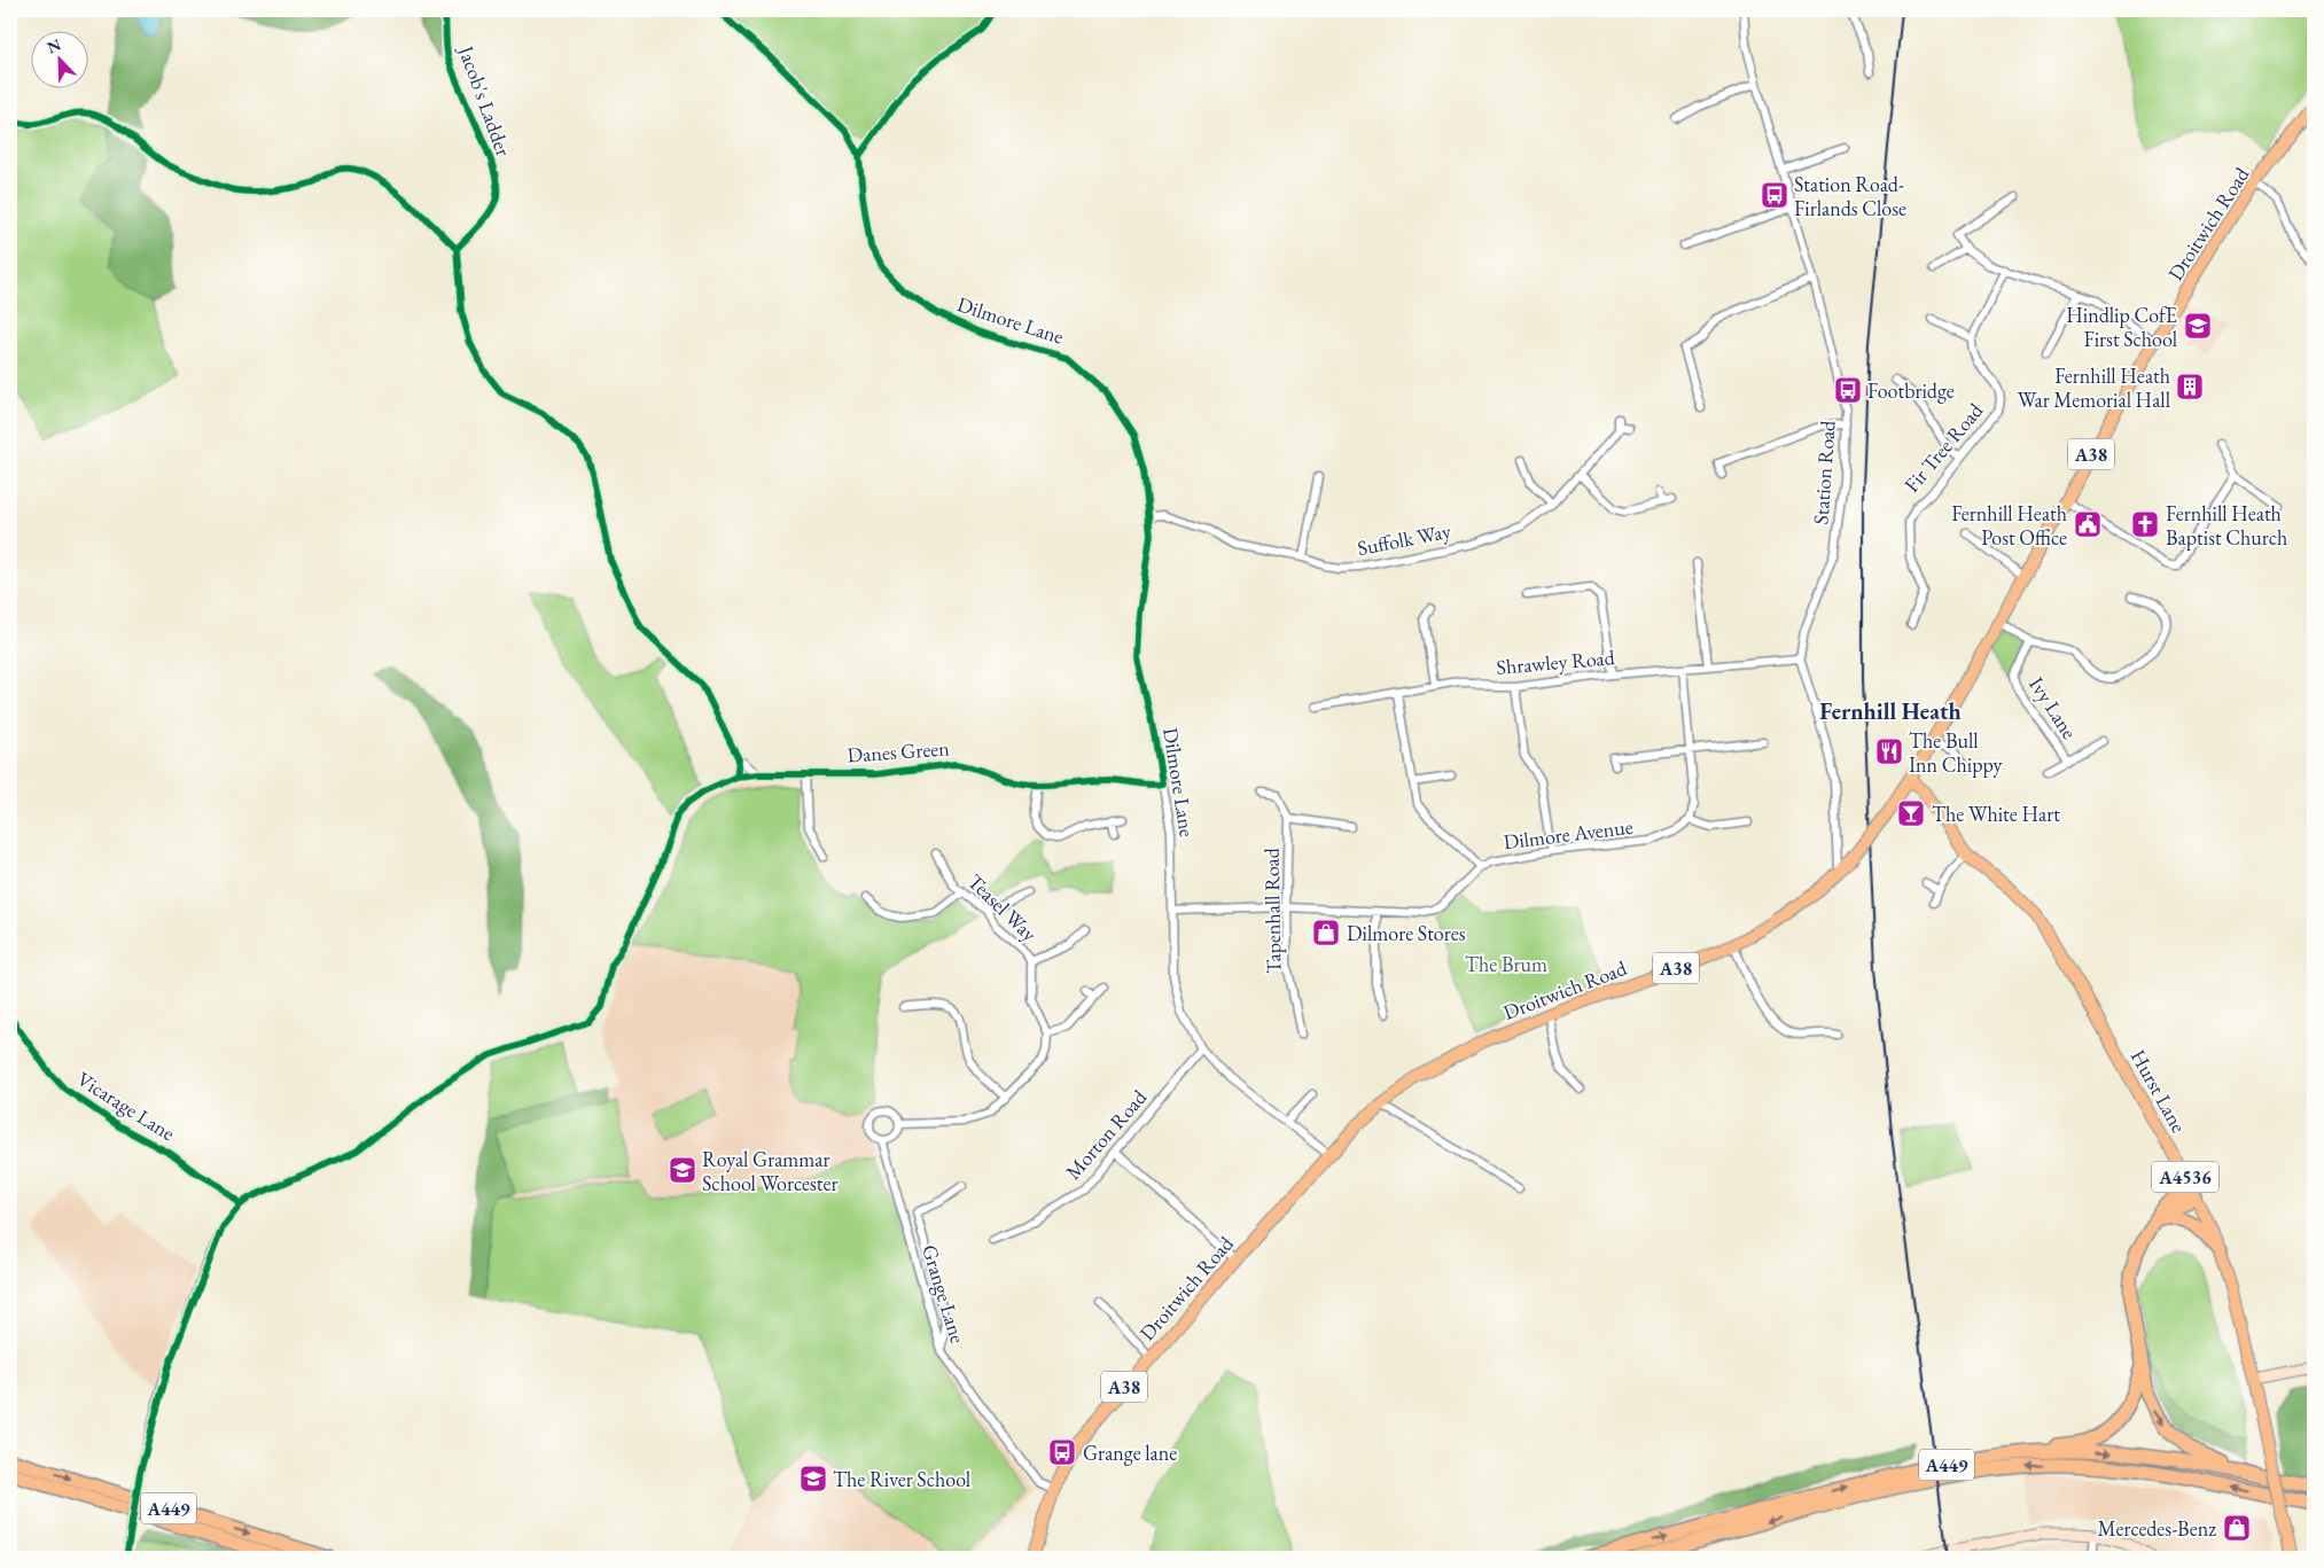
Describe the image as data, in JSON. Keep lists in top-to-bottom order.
{
  "streets": {
    "highway": ["A449"],
    "main road": [
      "Droitwich Road",
      "A38",
      "Hurst Lane",
      "A4536"
    ],
    "street": [
      "Jacob's Ladder",
      "Dilmore Lane",
      "Fir Tree Road",
      "Station Road",
      "Suffolk Way",
      "Shrawley Road",
      "Ivy Lane",
      "Danes Green",
      "Dilmore Avenue",
      "Teasel Way",
      "Tapenhall Road",
      "Vicarage Lane",
      "Morton Road",
      "Grange Lane"
    ]
  },
  "crossings": [
    ["Droitwich Road", "Dilmore Lane"],
    ["Droitwich Road", "Station Road"],
    ["Droitwich Road", "Hurst Lane"],
    ["Droitwich Road", "Grange Lane"],
    ["Dilmore Lane", "Suffolk Way"],
    ["Dilmore Lane", "Danes Green"],
    ["Dilmore Lane", "Dilmore Avenue"],
    ["Dilmore Lane", "Morton Road"],
    ["Station Road", "Shrawley Road"],
    ["Danes Green", "Vicarage Lane"],
    ["Dilmore Avenue", "Tapenhall Road"]
  ],
  "districts": ["Fernhill Heath"],
  "parks": ["The Brum"],
  "places": {
    "bus stop": ["Station Road- Firlands Close", "Footbridge", "Grange lane"],
    "school or university": ["Hindlip CofE First School", "Royal Grammar School Worcester", "The River School"],
    "building": ["Fernhill Heath War Memorial Hall"],
    "public building": ["Fernhill Heath Post Office"],
    "church": ["Fernhill Heath Baptist Church"],
    "restaurant": ["The Bull Inn Chippy"],
    "bar": ["The White Hart"],
    "shop": ["Dilmore Stores", "Mercedes-Benz"]
  },
  "north": "top left"
}
